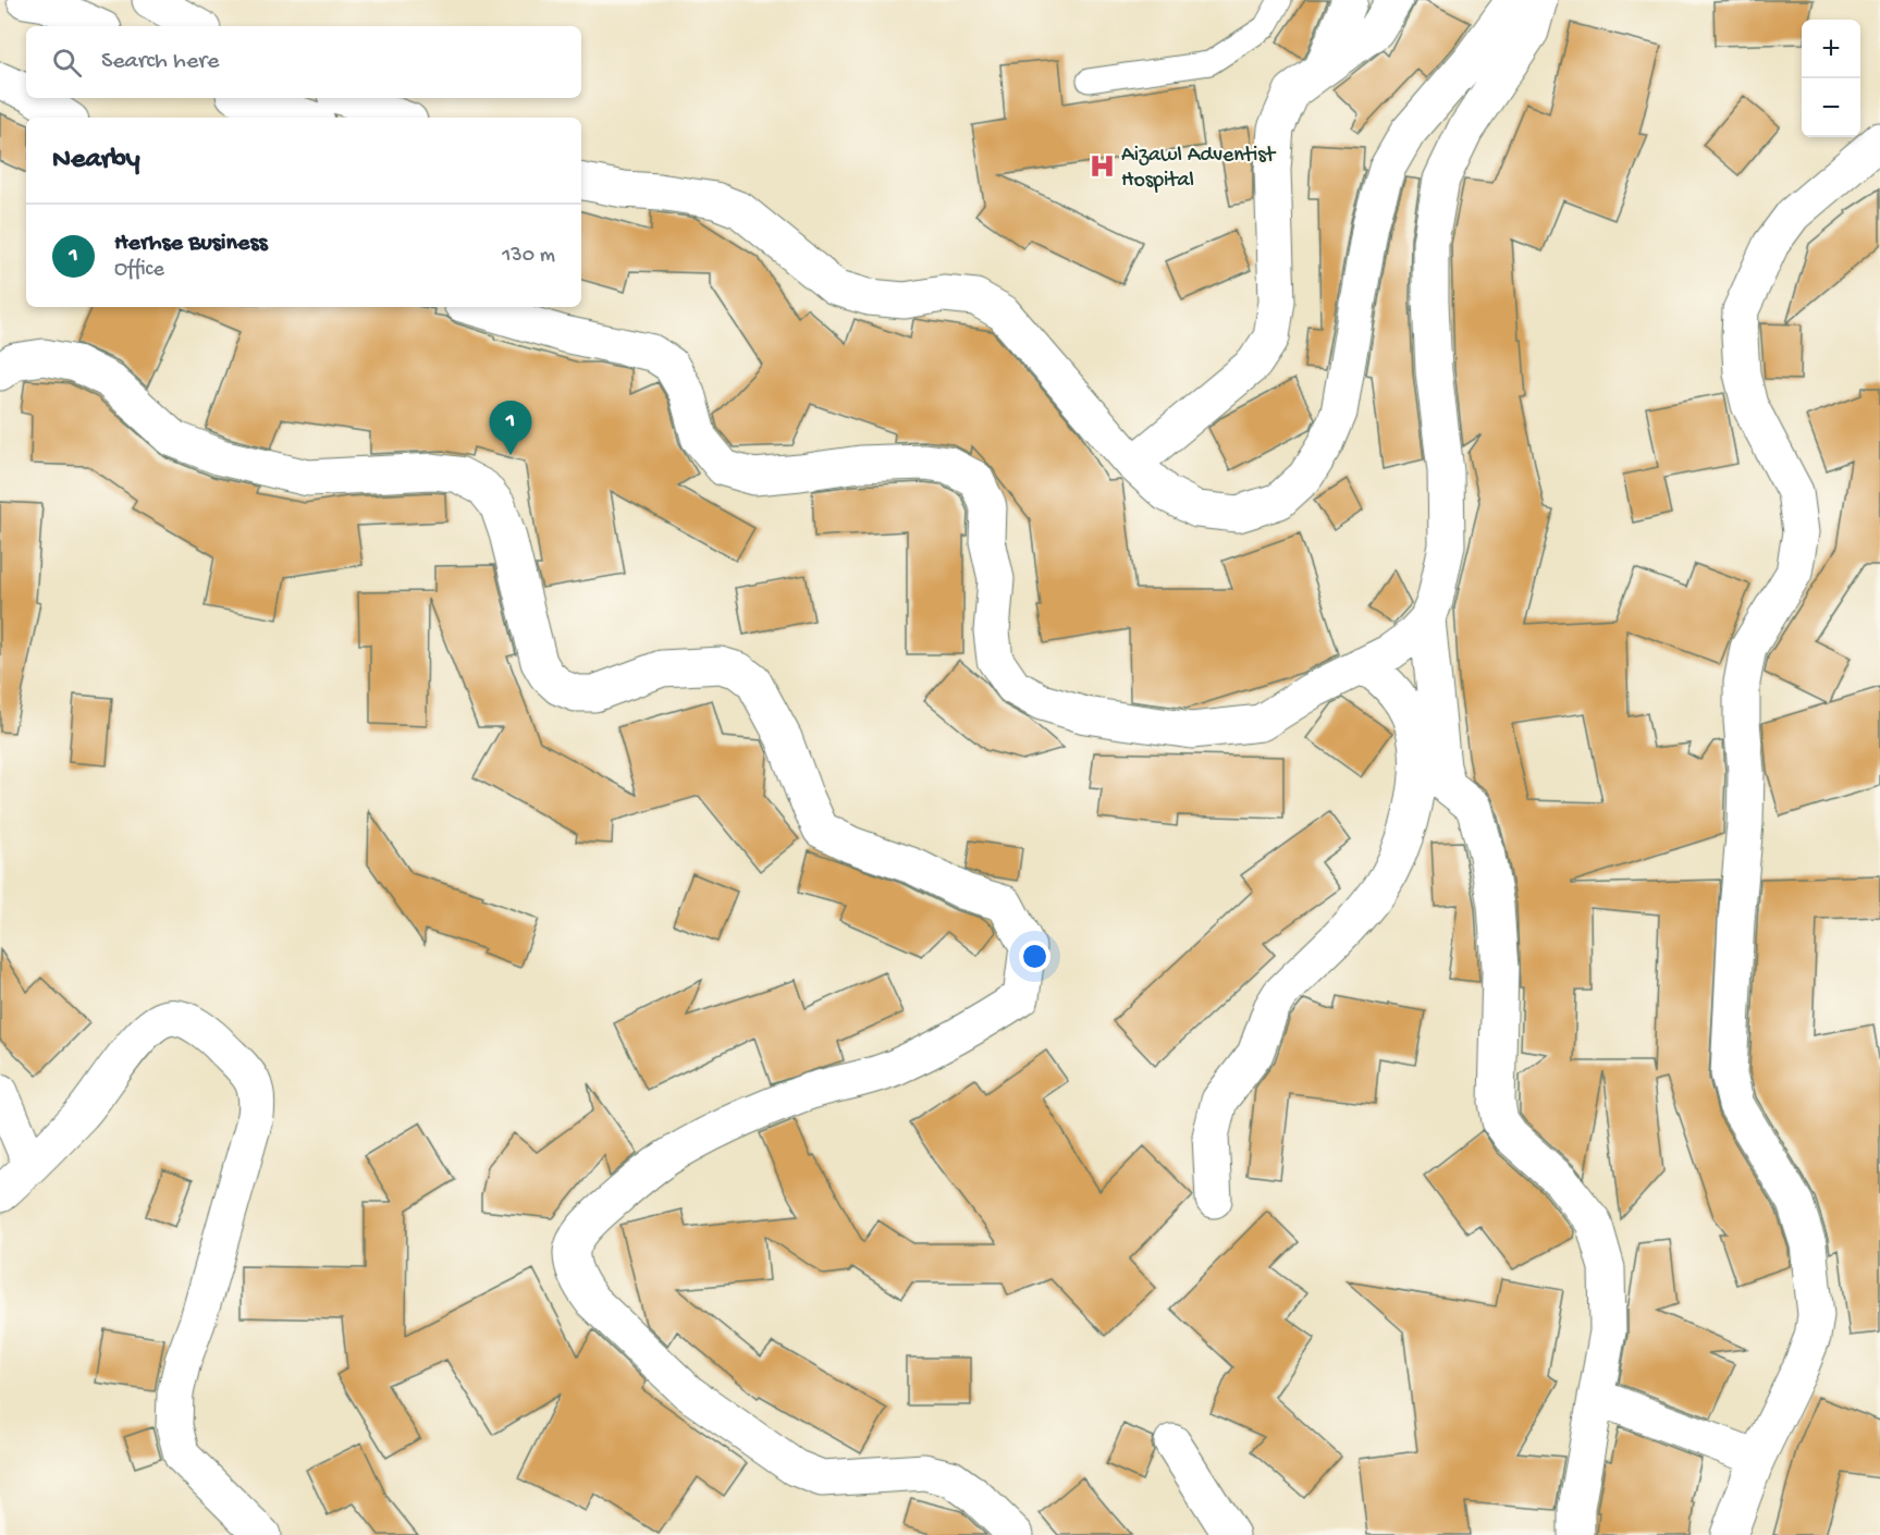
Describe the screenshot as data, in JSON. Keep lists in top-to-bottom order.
{
  "places": {
    "hospital": ["Aizawl Adventist Hospital"]
  },
  "page": {
    "map_buttons": ["+", "−"],
    "search": "Search here",
    "heading": "Nearby",
    "list": [
      {
        "mark": "1",
        "name": "Herhse Business",
        "note": "Office",
        "value": "130 m"
      }
    ],
    "pins": "1"
  }
}
